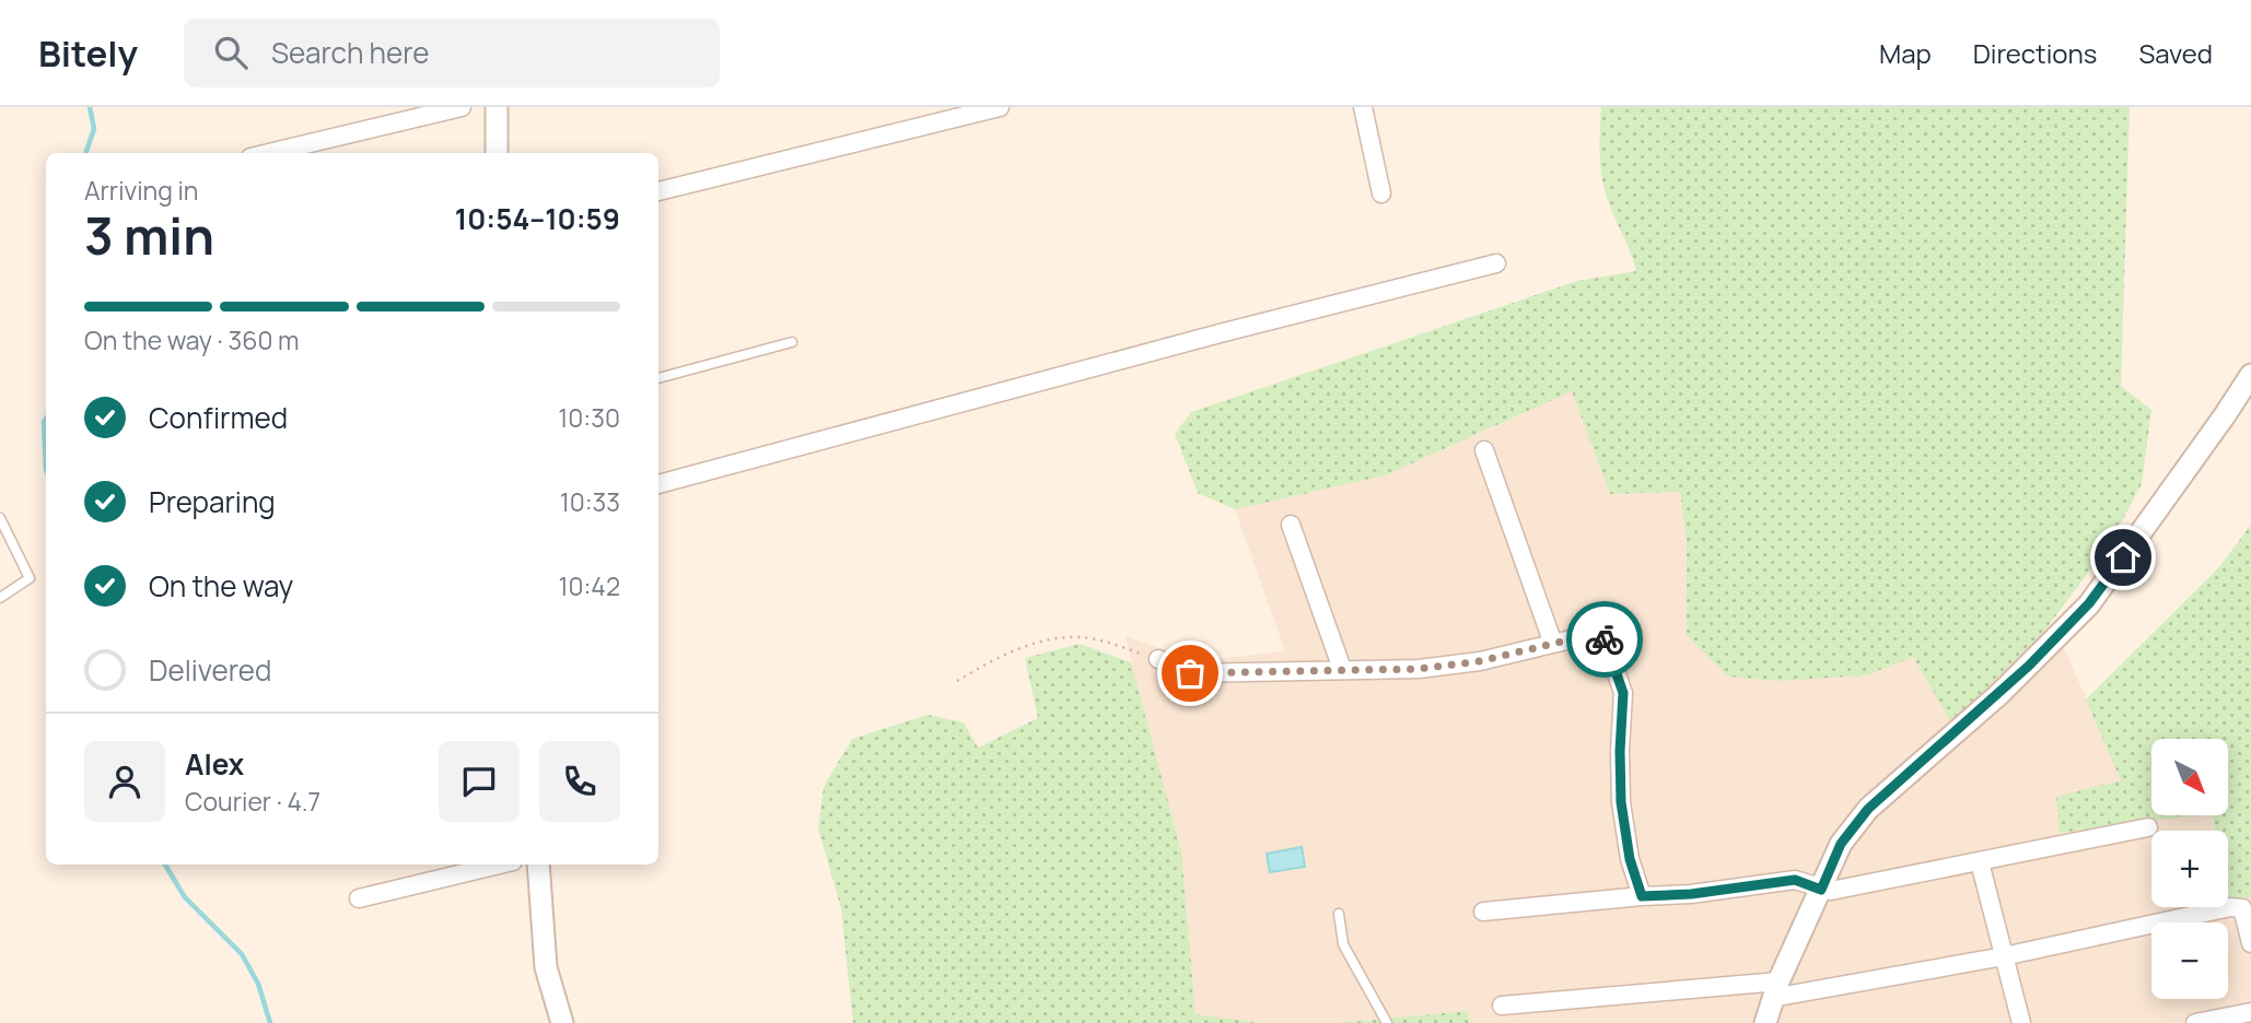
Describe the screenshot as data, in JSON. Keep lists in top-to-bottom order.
{
  "north": "bottom right",
  "page": {
    "header": "Bitely",
    "search": "Search here",
    "nav": ["Map", "Directions", "Saved"],
    "heading": ["3 min", "Arriving in", "10:54–10:59"],
    "panel": ["Alex", "Courier · 4.7"],
    "bar": "On the way · 360 m",
    "list": [
      ["Confirmed", "10:30"],
      ["Preparing", "10:33"],
      ["On the way", "10:42"],
      "Delivered"
    ],
    "map_buttons": ["+", "−"]
  }
}
